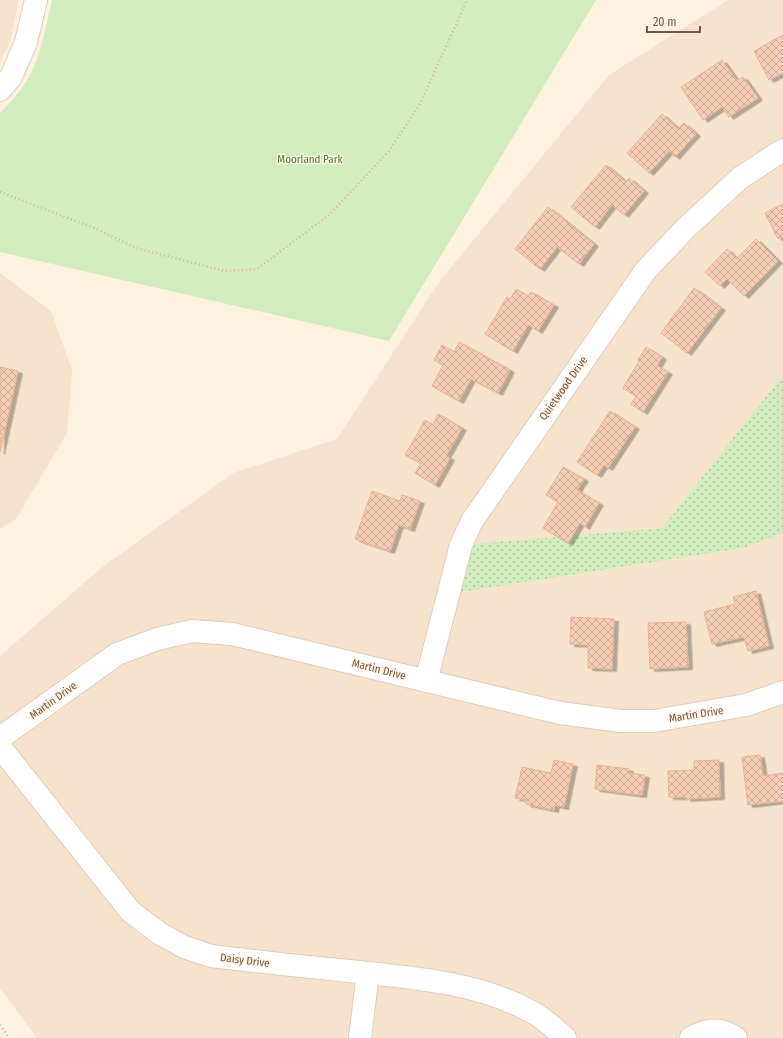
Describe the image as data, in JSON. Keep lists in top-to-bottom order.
{
  "streets": {
    "street": ["Quietwood Drive", "Martin Drive", "Daisy Drive"]
  },
  "crossings": [
    ["Quietwood Drive", "Martin Drive"]
  ],
  "parks": ["Moorland Park"],
  "scale_bar": "20 m"
}
